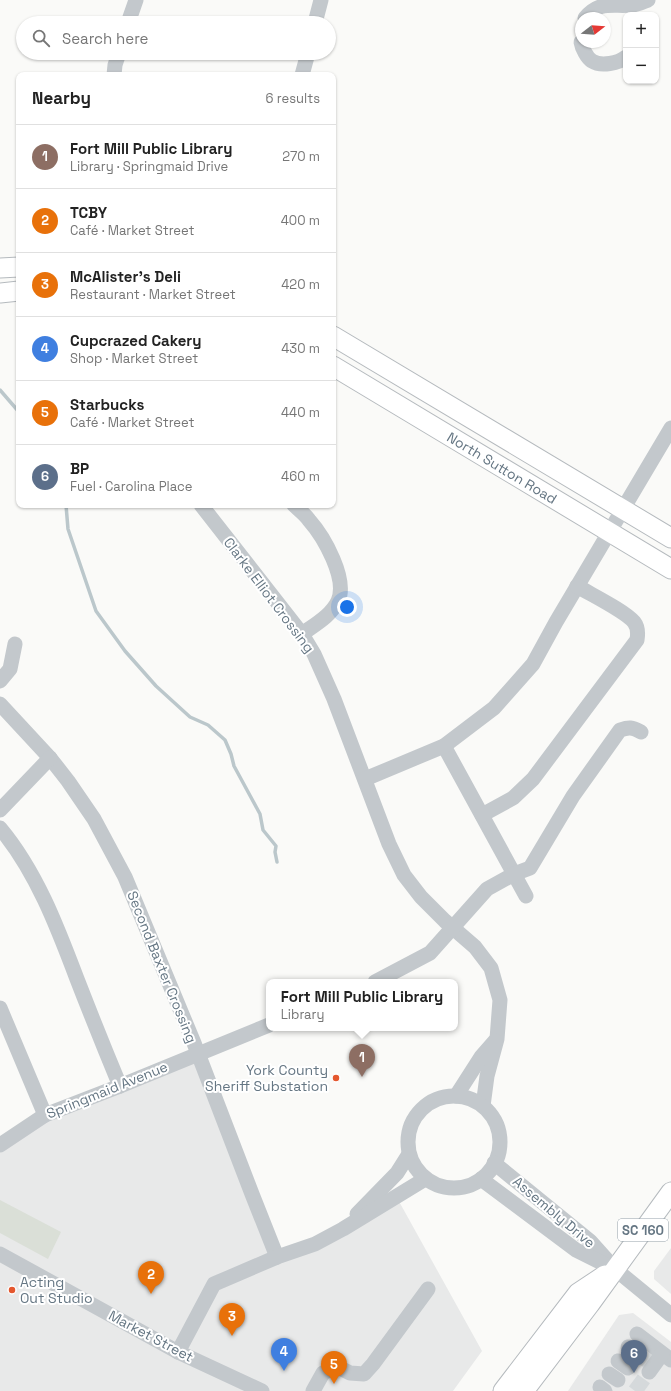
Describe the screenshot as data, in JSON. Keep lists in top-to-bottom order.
{
  "streets": {
    "main road": ["North Sutton Road", "SC 160"],
    "street": [
      "Clarke Elliot Crossing",
      "Second Baxter Crossing",
      "Springmaid Avenue",
      "Assembly Drive",
      "Market Street"
    ]
  },
  "crossings": [
    ["Clarke Elliot Crossing", "Assembly Drive"],
    ["Second Baxter Crossing", "Springmaid Avenue"],
    ["Assembly Drive", "SC 160"]
  ],
  "places": ["York County Sheriff Substation", "Acting Out Studio"],
  "north": "right",
  "page": {
    "map_buttons": ["+", "−"],
    "search": "Search here",
    "heading": ["Nearby", "6 results"],
    "list": [
      {
        "mark": "1",
        "name": "Fort Mill Public Library",
        "note": "Library · Springmaid Drive",
        "value": "270 m"
      },
      {
        "mark": "2",
        "name": "TCBY",
        "note": "Café · Market Street",
        "value": "400 m"
      },
      {
        "mark": "3",
        "name": "McAlister's Deli",
        "note": "Restaurant · Market Street",
        "value": "420 m"
      },
      {
        "mark": "4",
        "name": "Cupcrazed Cakery",
        "note": "Shop · Market Street",
        "value": "430 m"
      },
      {
        "mark": "5",
        "name": "Starbucks",
        "note": "Café · Market Street",
        "value": "440 m"
      },
      {
        "mark": "6",
        "name": "BP",
        "note": "Fuel · Carolina Place",
        "value": "460 m"
      }
    ],
    "popup": ["Fort Mill Public Library", "Library"],
    "pins": [
      "1",
      "2",
      "3",
      "4",
      "6",
      "5"
    ]
  }
}
